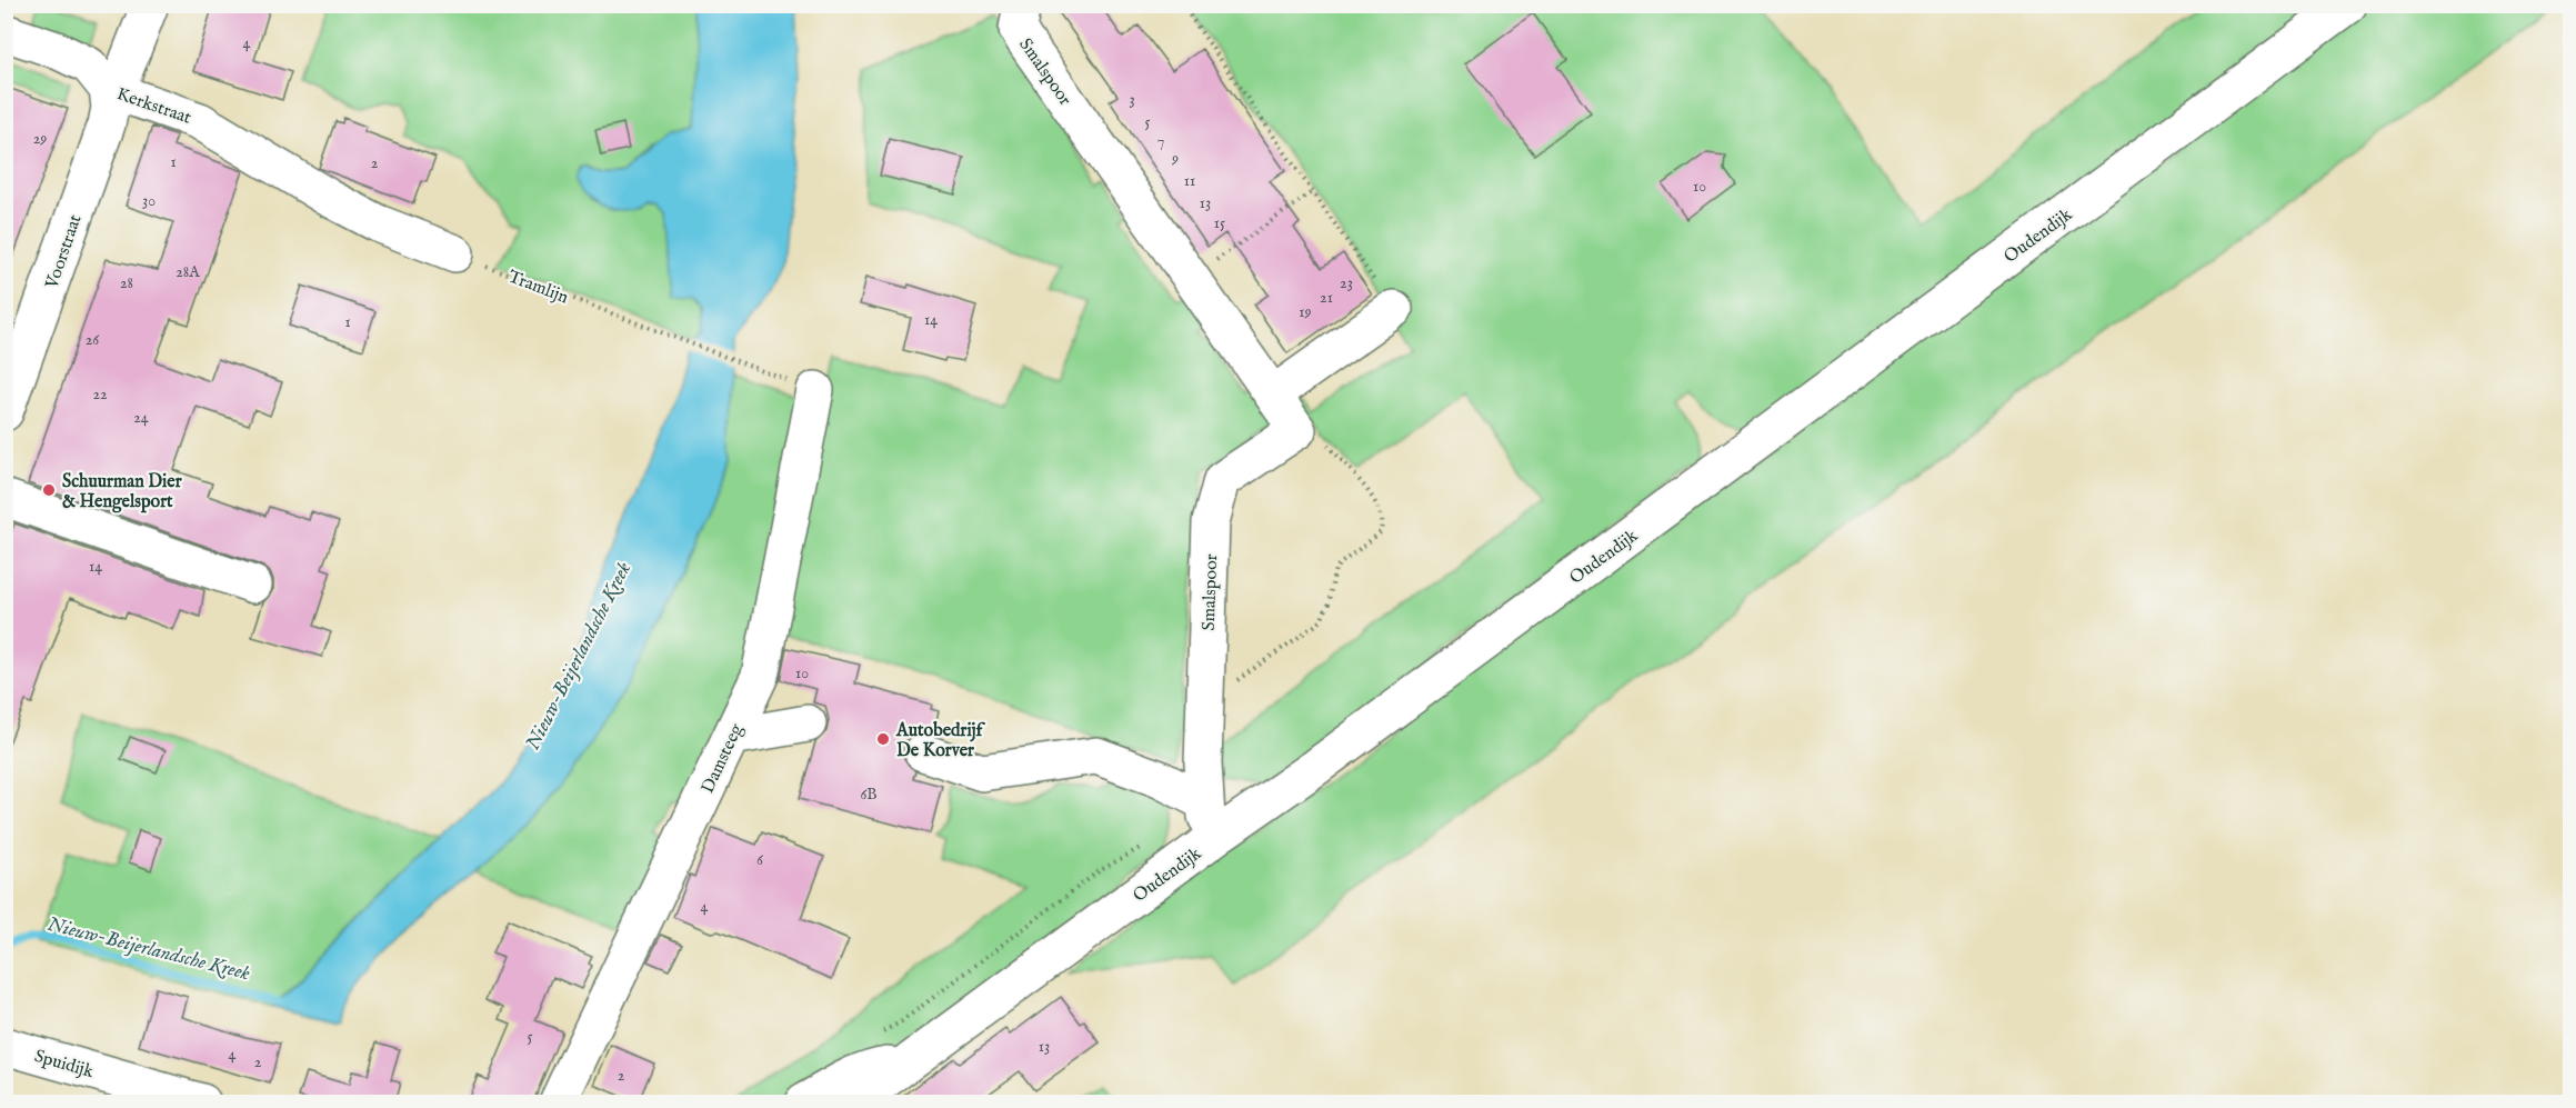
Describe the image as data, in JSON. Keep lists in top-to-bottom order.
{
  "streets": {
    "street": [
      "Smalspoor",
      "Kerkstraat",
      "Oudendijk",
      "Voorstraat",
      "Damsteeg",
      "Spuidijk"
    ],
    "path": ["Tramlijn"]
  },
  "crossings": [
    ["Smalspoor", "Oudendijk"],
    ["Kerkstraat", "Voorstraat"],
    ["Kerkstraat", "Tramlijn"],
    ["Tramlijn", "Damsteeg"]
  ],
  "water": ["Nieuw-Beijerlandsche Kreek"],
  "places": ["Schuurman Dier & Hengelsport", "Autobedrijf De Korver"],
  "house_numbers": [
    "4",
    "3",
    "5",
    "29",
    "7",
    "9",
    "1",
    "2",
    "11",
    "10",
    "30",
    "13",
    "15",
    "28A",
    "28",
    "23",
    "21",
    "19",
    "14",
    "1",
    "26",
    "22",
    "24",
    "14",
    "10",
    "6B",
    "6",
    "4",
    "5",
    "13",
    "4",
    "2",
    "2"
  ]
}
